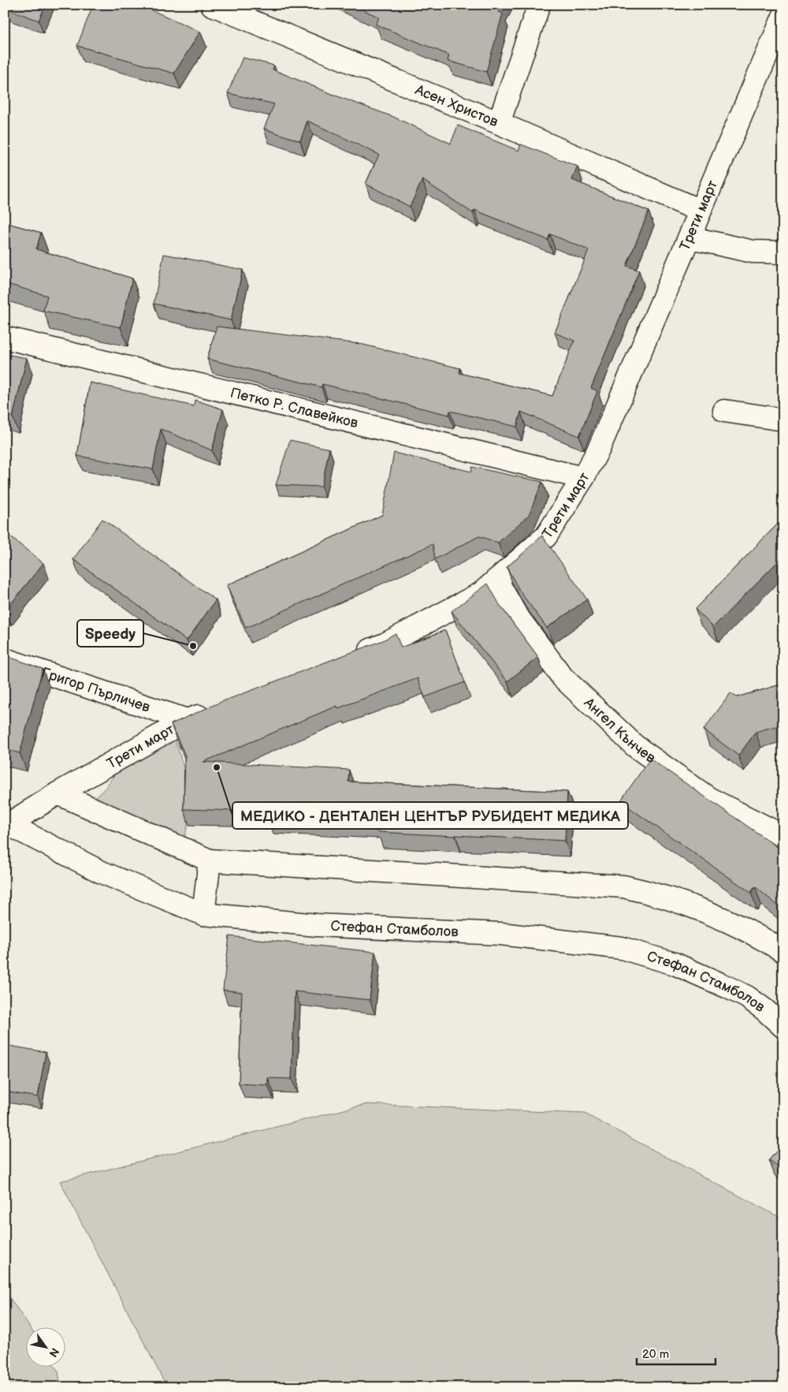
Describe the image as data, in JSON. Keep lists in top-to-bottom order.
{
  "streets": {
    "street": [
      "Асен Христов",
      "Трети март",
      "Петко Р. Славейков",
      "Григор Пърличев",
      "Ангел Кънчев",
      "Стефан Стамболов"
    ]
  },
  "crossings": [
    ["Асен Христов", "Трети март"],
    ["Трети март", "Петко Р. Славейков"],
    ["Трети март", "Григор Пърличев"],
    ["Трети март", "Ангел Кънчев"],
    ["Трети март", "Стефан Стамболов"]
  ],
  "places": ["Speedy", "МЕДИКО - ДЕНТАЛЕН ЦЕНТЪР РУБИДЕНТ МЕДИКА"],
  "scale_bar": "20 m",
  "north": "bottom right"
}
